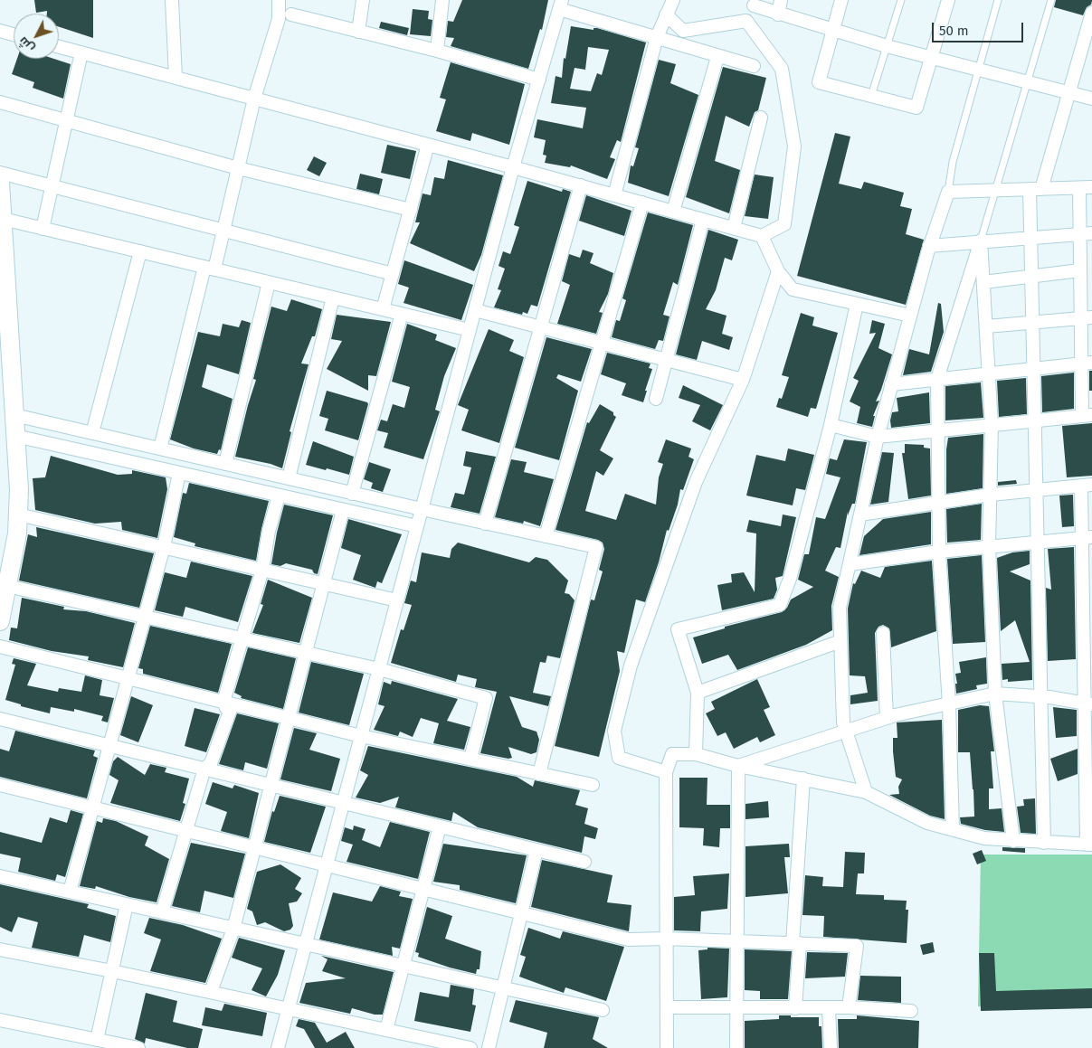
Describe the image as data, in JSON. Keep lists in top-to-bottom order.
{
  "scale_bar": "50 m",
  "north": "bottom left"
}
